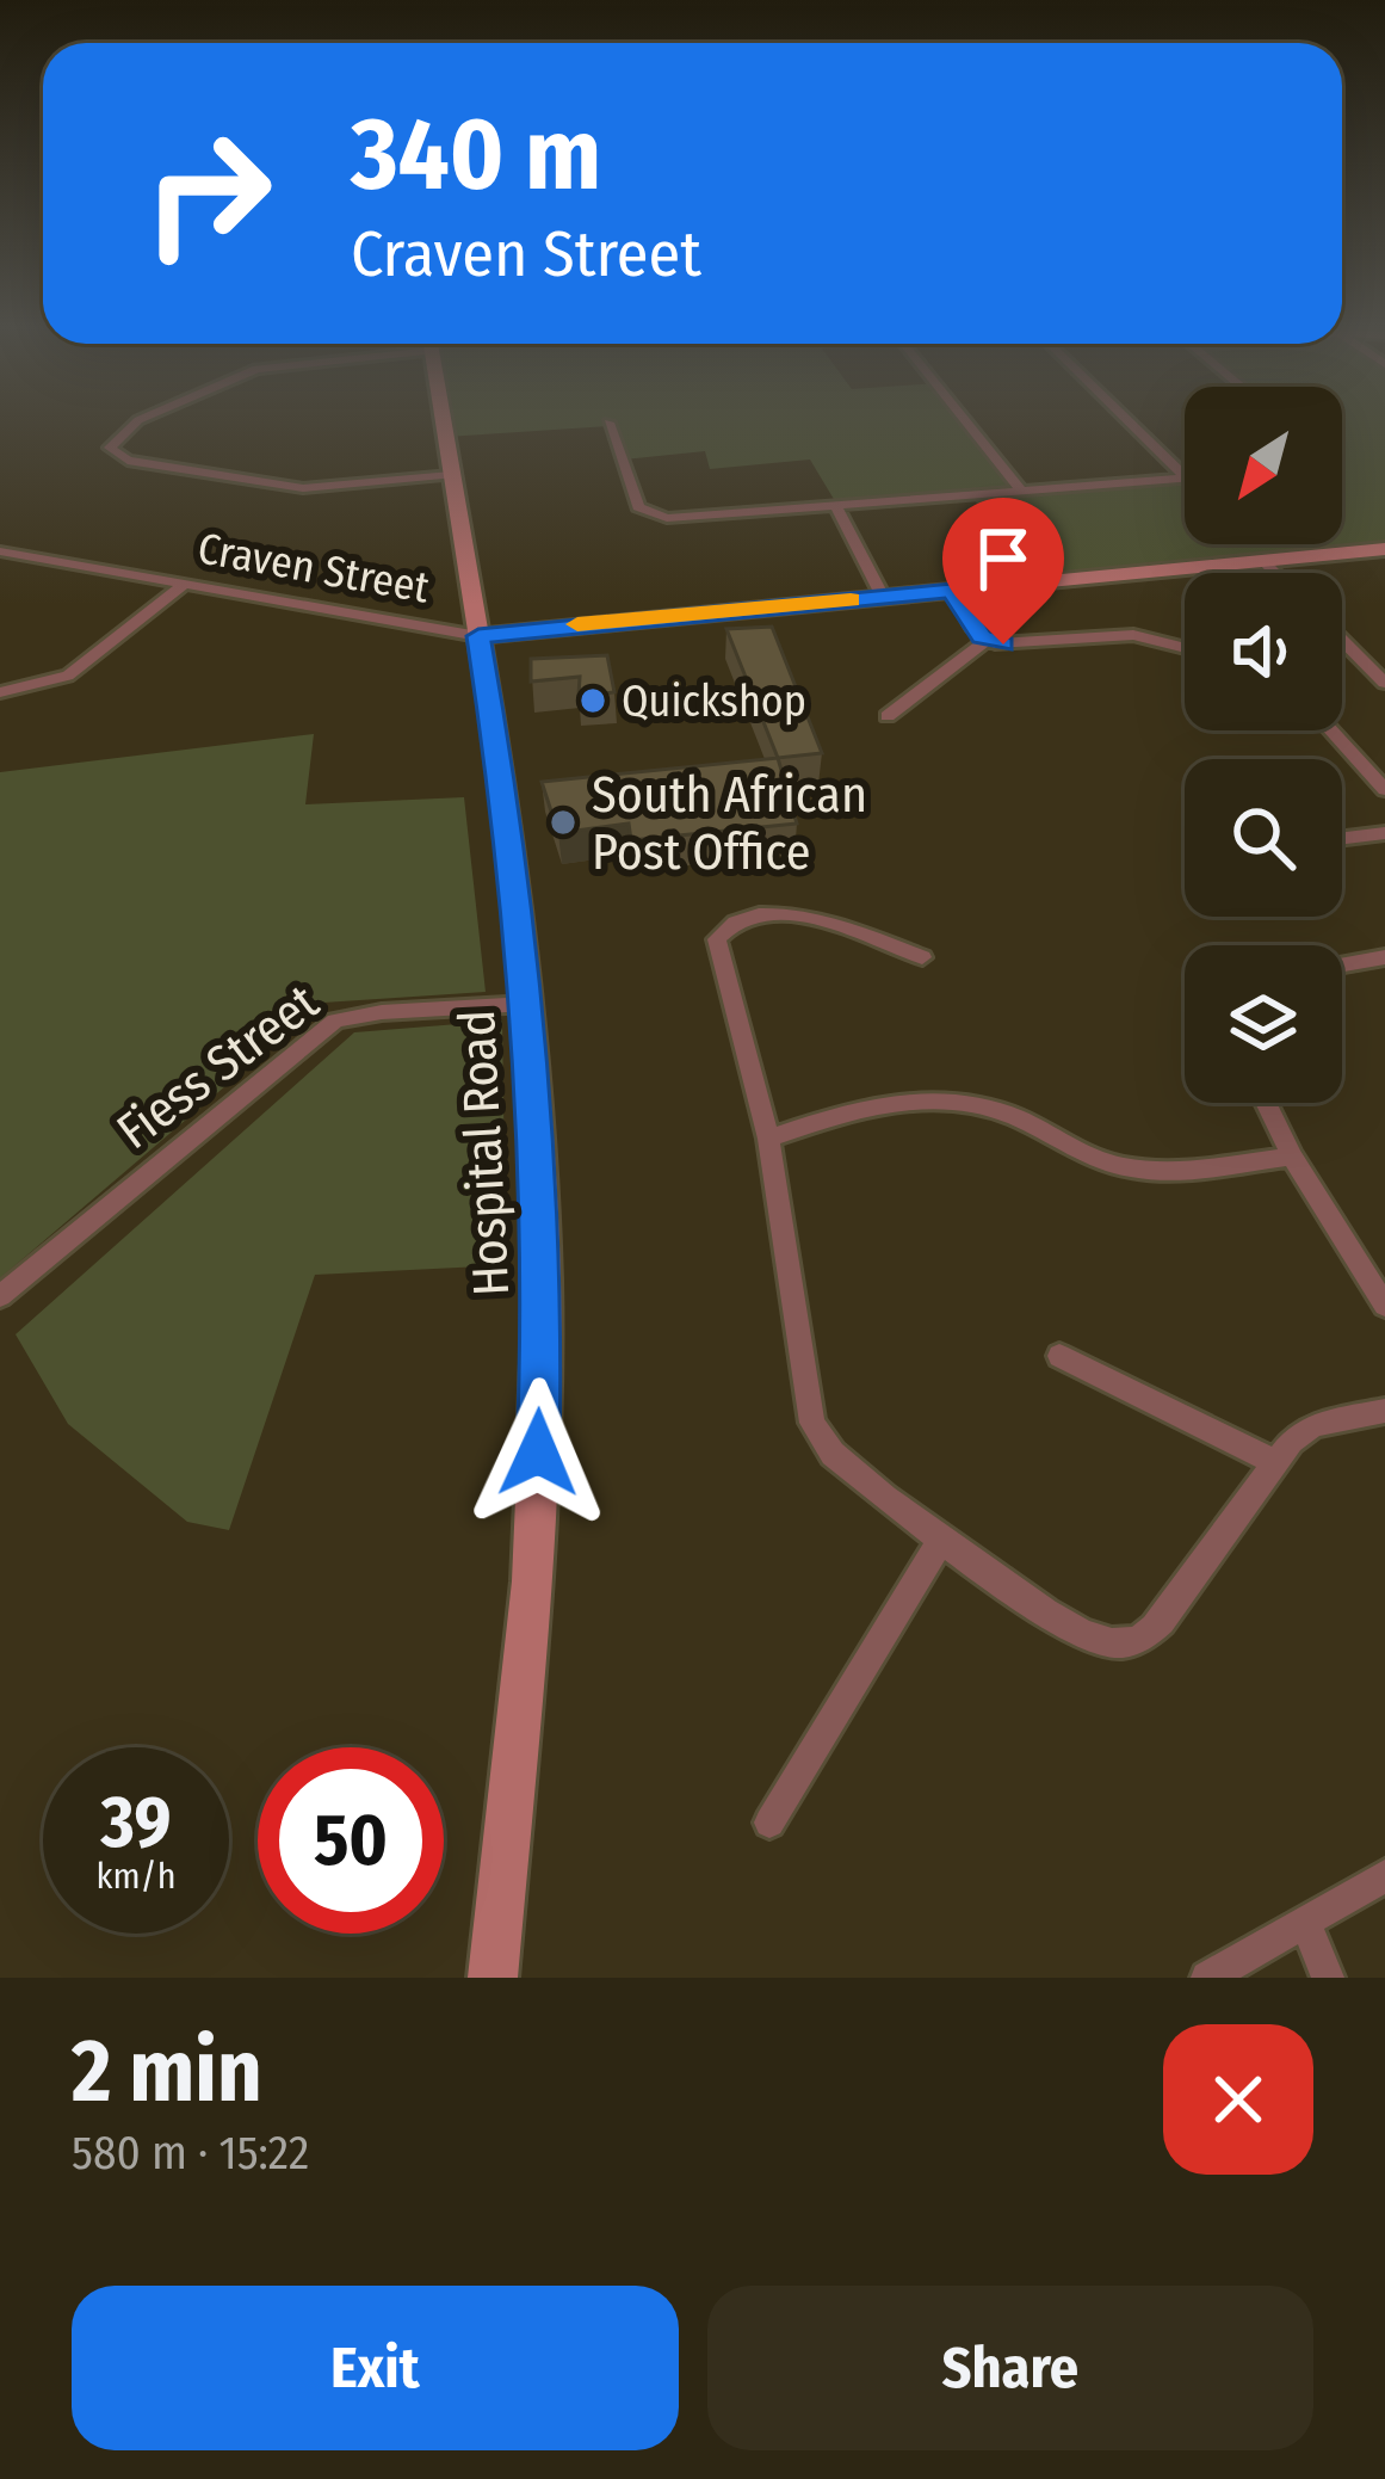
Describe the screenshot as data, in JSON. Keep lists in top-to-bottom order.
{
  "streets": {
    "main road": ["Craven Street", "Hospital Road"],
    "street": ["Fiess Street"]
  },
  "crossings": [
    ["Craven Street", "Hospital Road"],
    ["Fiess Street", "Hospital Road"]
  ],
  "places": ["Quickshop", "South African Post Office"],
  "north": "bottom left",
  "page": {
    "turn": ["340 m", "Craven Street"],
    "speed": "39 km/h",
    "limit": "50",
    "heading": ["2 min", "580 m · 15:22"],
    "buttons": ["Exit", "Share"]
  }
}
